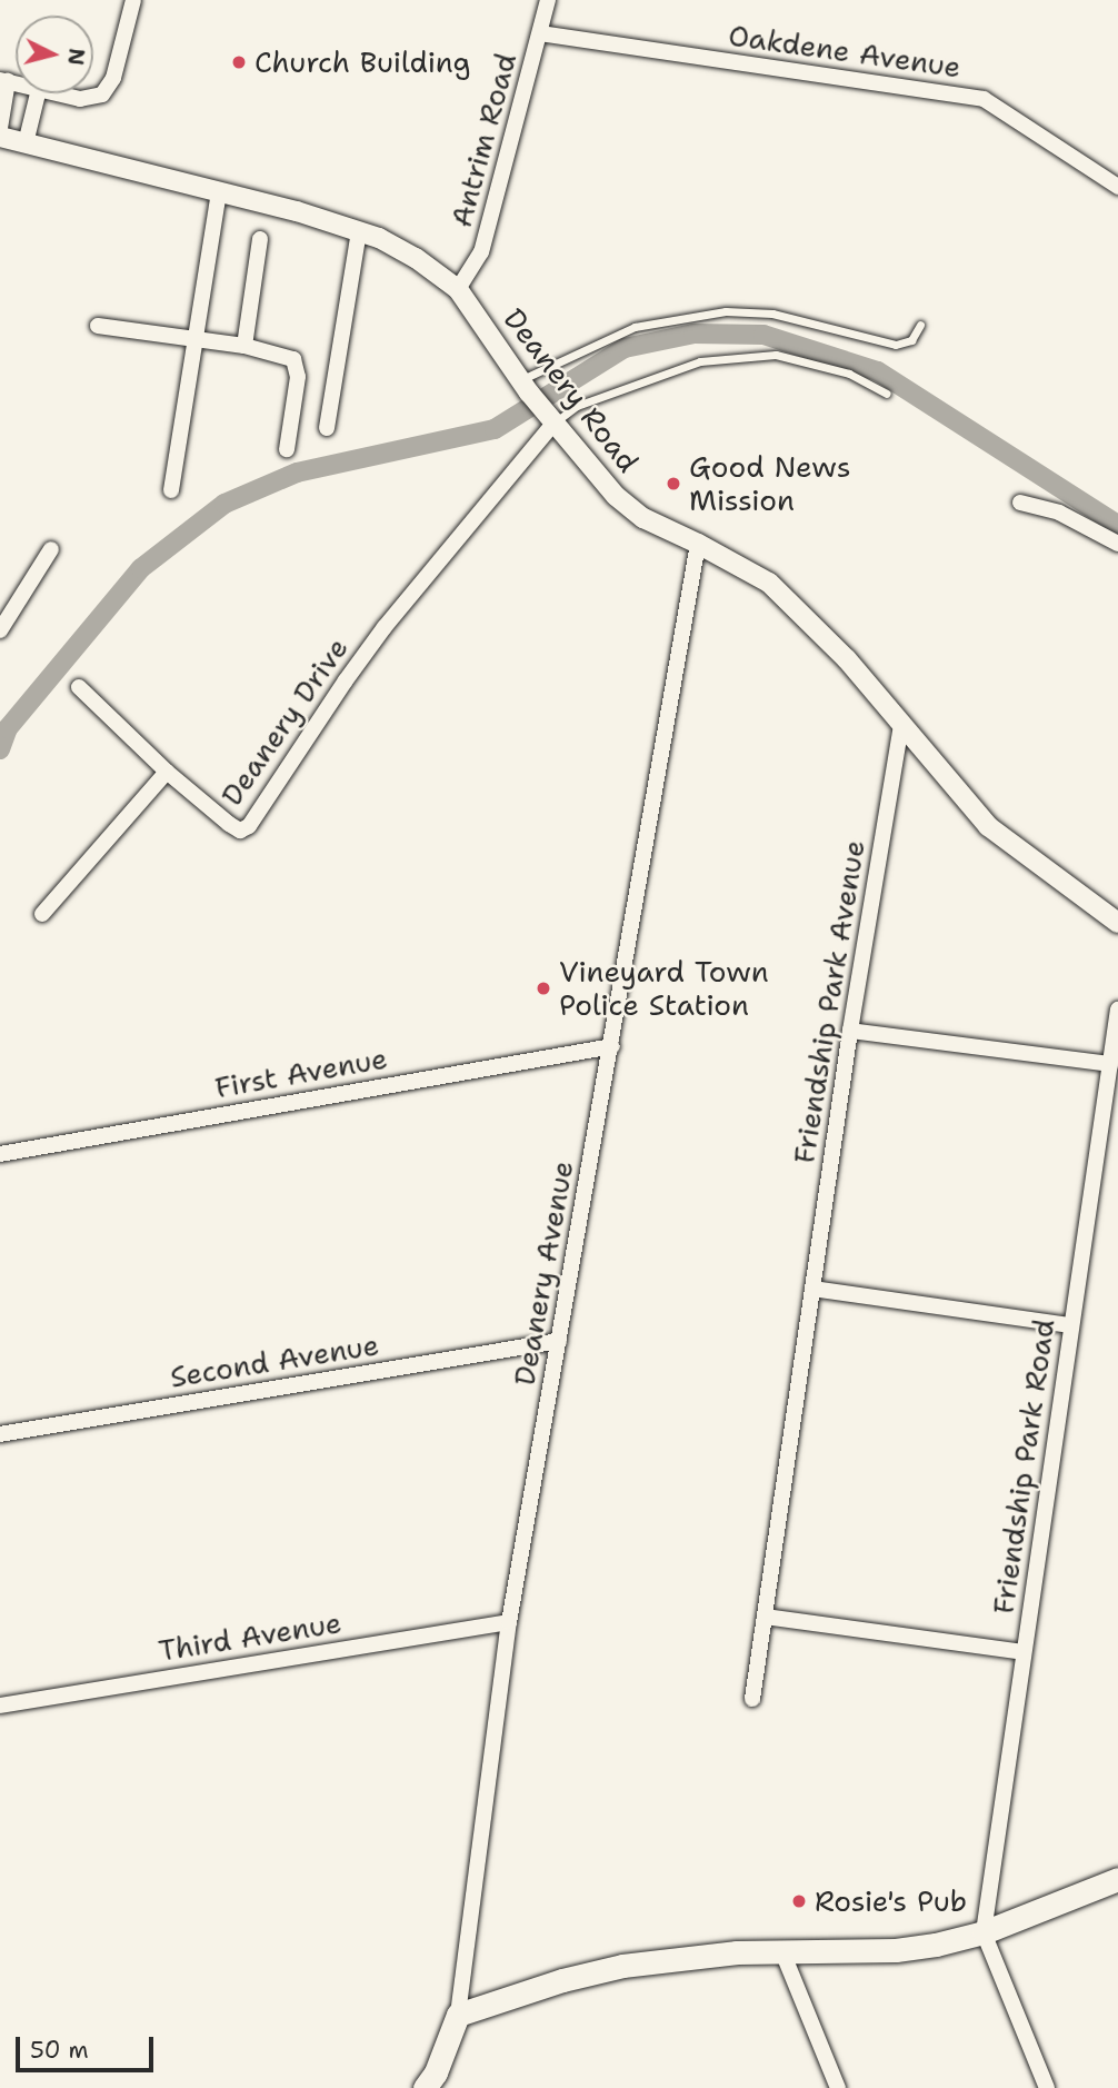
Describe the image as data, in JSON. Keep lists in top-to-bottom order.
{
  "streets": {
    "street": [
      "Oakdene Avenue",
      "Antrim Road",
      "Deanery Road",
      "Deanery Drive",
      "Friendship Park Avenue",
      "First Avenue",
      "Deanery Avenue",
      "Second Avenue",
      "Friendship Park Road",
      "Third Avenue"
    ]
  },
  "crossings": [
    ["Oakdene Avenue", "Antrim Road"],
    ["Antrim Road", "Deanery Road"],
    ["Deanery Road", "Deanery Drive"],
    ["Deanery Road", "Friendship Park Avenue"],
    ["Deanery Road", "Deanery Avenue"],
    ["First Avenue", "Deanery Avenue"],
    ["Deanery Avenue", "Second Avenue"],
    ["Deanery Avenue", "Third Avenue"]
  ],
  "places": [
    "Church Building",
    "Good News Mission",
    "Vineyard Town Police Station",
    "Rosie's Pub"
  ],
  "scale_bar": "50 m",
  "north": "right"
}
